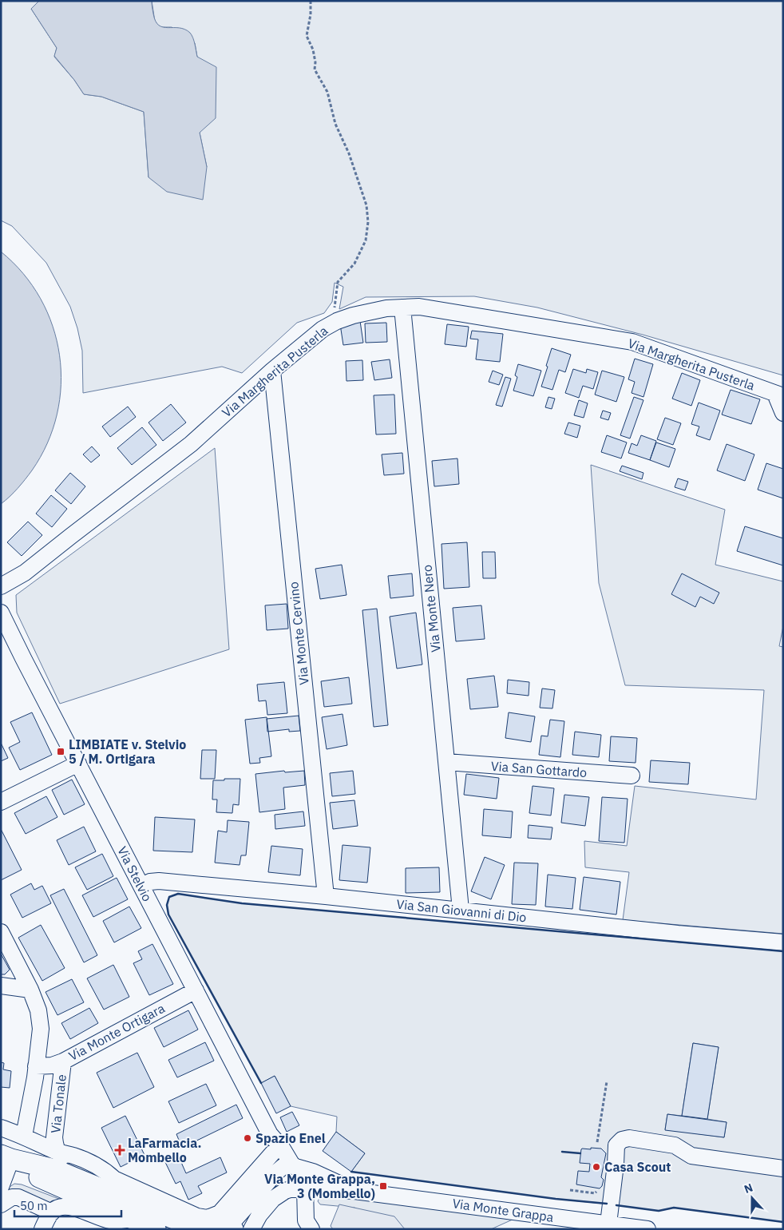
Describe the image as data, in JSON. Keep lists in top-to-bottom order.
{
  "streets": {
    "street": [
      "Via Margherita Pusterla",
      "Via Monte Nero",
      "Via Monte Cervino",
      "Via San Gottardo",
      "Via Stelvio",
      "Via San Giovanni di Dio",
      "Via Monte Ortigara",
      "Via Tonale",
      "Via Monte Grappa"
    ]
  },
  "crossings": [
    ["Via Margherita Pusterla", "Via Monte Nero"],
    ["Via Margherita Pusterla", "Via Monte Cervino"],
    ["Via Monte Nero", "Via San Gottardo"],
    ["Via Monte Nero", "Via San Giovanni di Dio"],
    ["Via Monte Cervino", "Via San Giovanni di Dio"],
    ["Via Stelvio", "Via San Giovanni di Dio"],
    ["Via Stelvio", "Via Monte Ortigara"],
    ["Via Stelvio", "Via Monte Grappa"],
    ["Via Monte Ortigara", "Via Tonale"]
  ],
  "places": {
    "transit": ["LIMBIATE v. Stelvio 5 / M. Ortigara", "Via Monte Grappa, 3 (Mombello)"],
    "other": ["Spazio Enel", "Casa Scout"],
    "health": ["LaFarmacia. Mombello"]
  },
  "scale_bar": "50 m",
  "north": "top"
}
